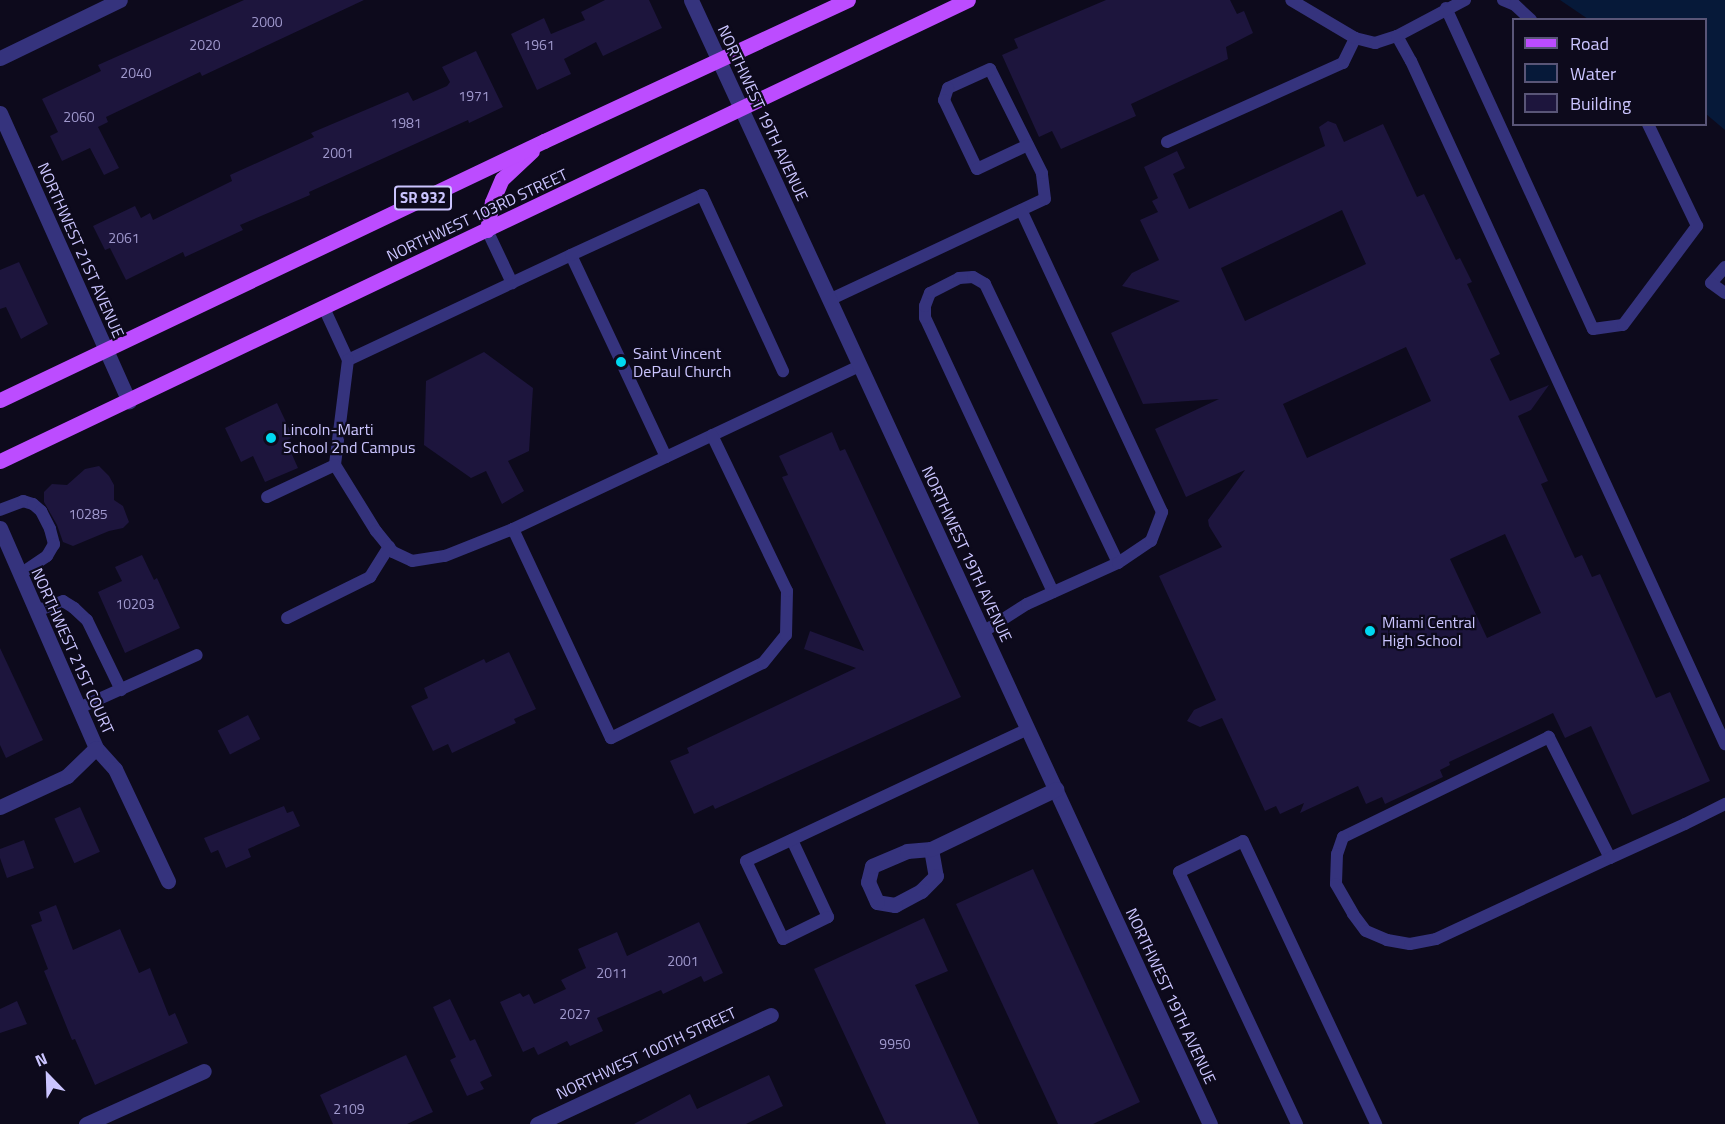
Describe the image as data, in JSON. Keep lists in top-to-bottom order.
{
  "streets": {
    "main road": ["SR 932", "NORTHWEST 103RD STREET"],
    "street": [
      "NORTHWEST 19TH AVENUE",
      "NORTHWEST 21ST AVENUE",
      "NORTHWEST 21ST COURT",
      "NORTHWEST 100TH STREET"
    ]
  },
  "crossings": [
    ["NORTHWEST 19TH AVENUE", "SR 932"],
    ["NORTHWEST 19TH AVENUE", "NORTHWEST 103RD STREET"],
    ["SR 932", "NORTHWEST 21ST AVENUE"],
    ["NORTHWEST 103RD STREET", "NORTHWEST 21ST AVENUE"]
  ],
  "places": ["Saint Vincent DePaul Church", "Lincoln-Marti School 2nd Campus", "Miami Central High School"],
  "house_numbers": [
    "2000",
    "2020",
    "1961",
    "2040",
    "1971",
    "2060",
    "1981",
    "2001",
    "2061",
    "10285",
    "10203",
    "2001",
    "2011",
    "2027",
    "9950",
    "2109"
  ],
  "legend": ["Road", "Water", "Building"],
  "north": "top left"
}
